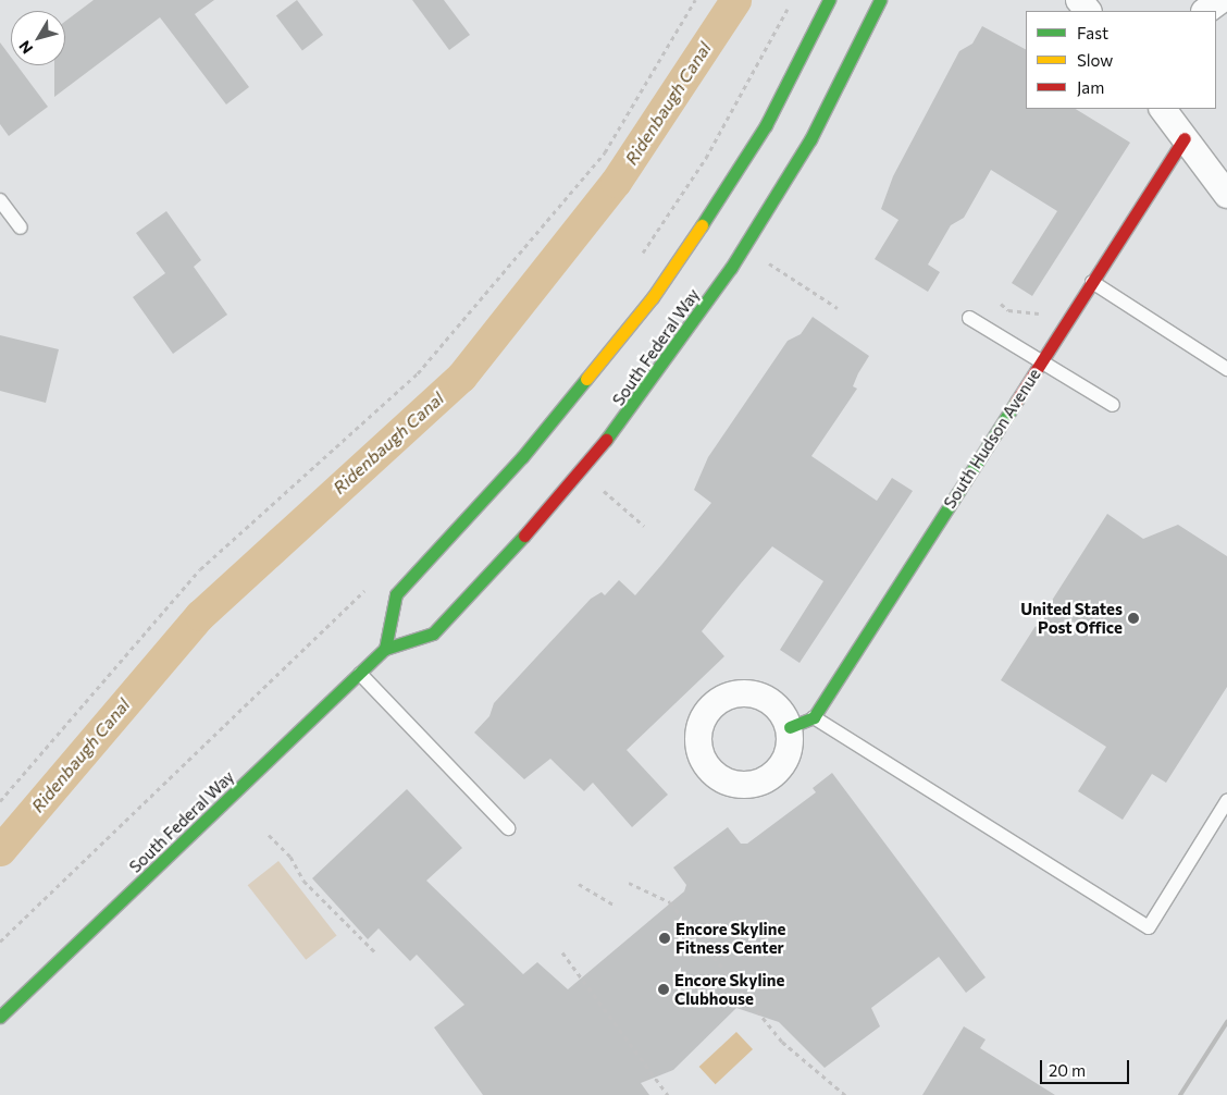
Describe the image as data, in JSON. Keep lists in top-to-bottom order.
{
  "streets": {
    "main road": ["South Federal Way", "South Hudson Avenue"]
  },
  "water": ["Ridenbaugh Canal"],
  "places": ["United States Post Office", "Encore Skyline Fitness Center", "Encore Skyline Clubhouse"],
  "legend": ["Fast", "Slow", "Jam"],
  "scale_bar": "20 m",
  "north": "bottom left"
}
